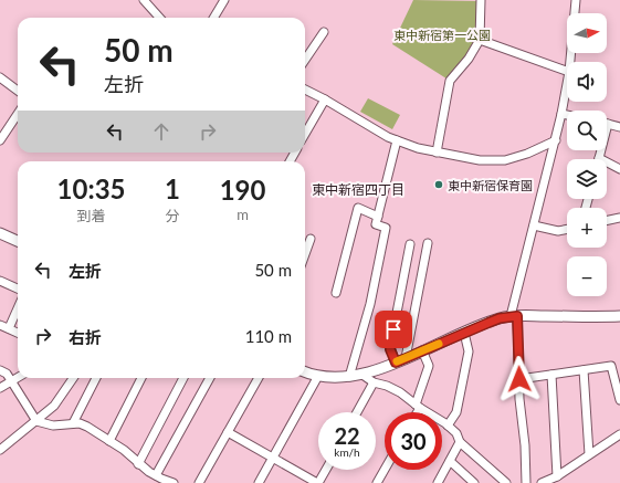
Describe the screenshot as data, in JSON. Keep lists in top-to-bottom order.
{
  "districts": ["東中新宿四丁目"],
  "parks": ["東中新宿第一公園"],
  "places": ["東中新宿保育園"],
  "north": "right",
  "page": {
    "map_buttons": ["+", "−"],
    "turn": ["50 m", "左折"],
    "eta": [
      "10:35",
      "到着",
      "1",
      "分",
      "190",
      "m"
    ],
    "list": [
      {
        "name": "左折",
        "value": "50 m"
      },
      {
        "name": "右折",
        "value": "110 m"
      }
    ],
    "speed": "22 km/h",
    "limit": "30"
  }
}
